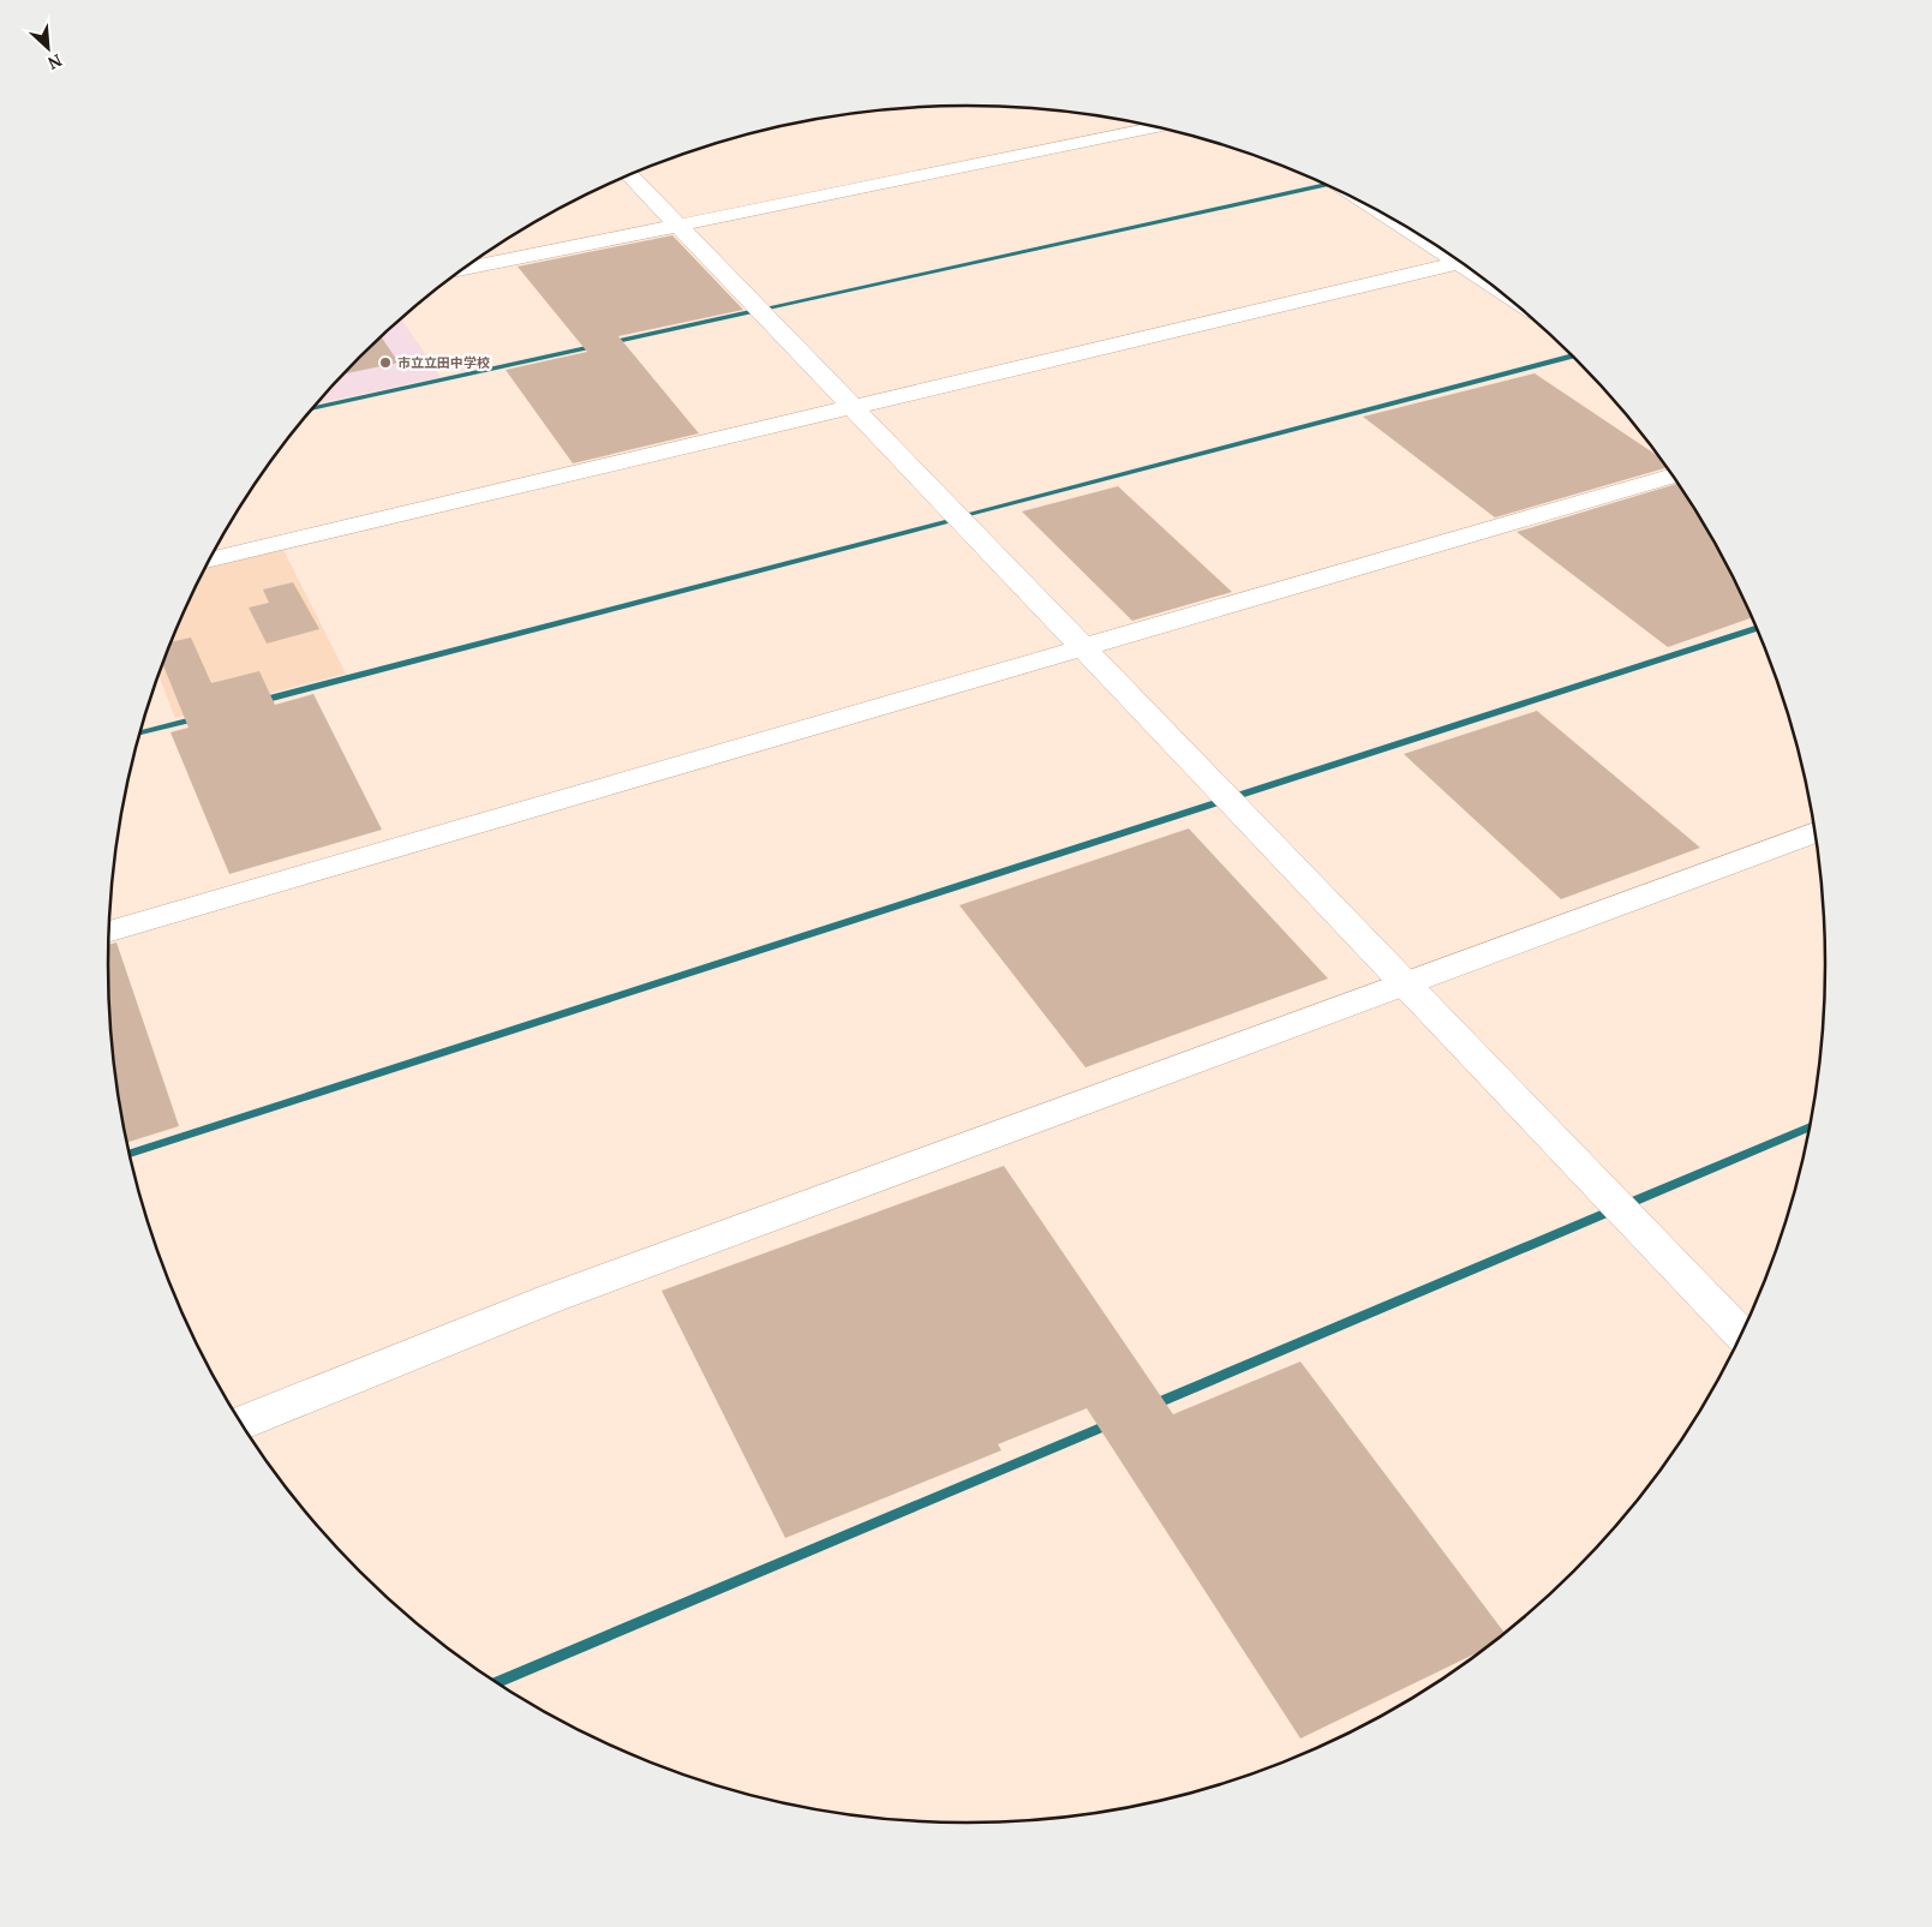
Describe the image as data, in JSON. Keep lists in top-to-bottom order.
{
  "places": ["市立立田中学校"],
  "north": "bottom right"
}
